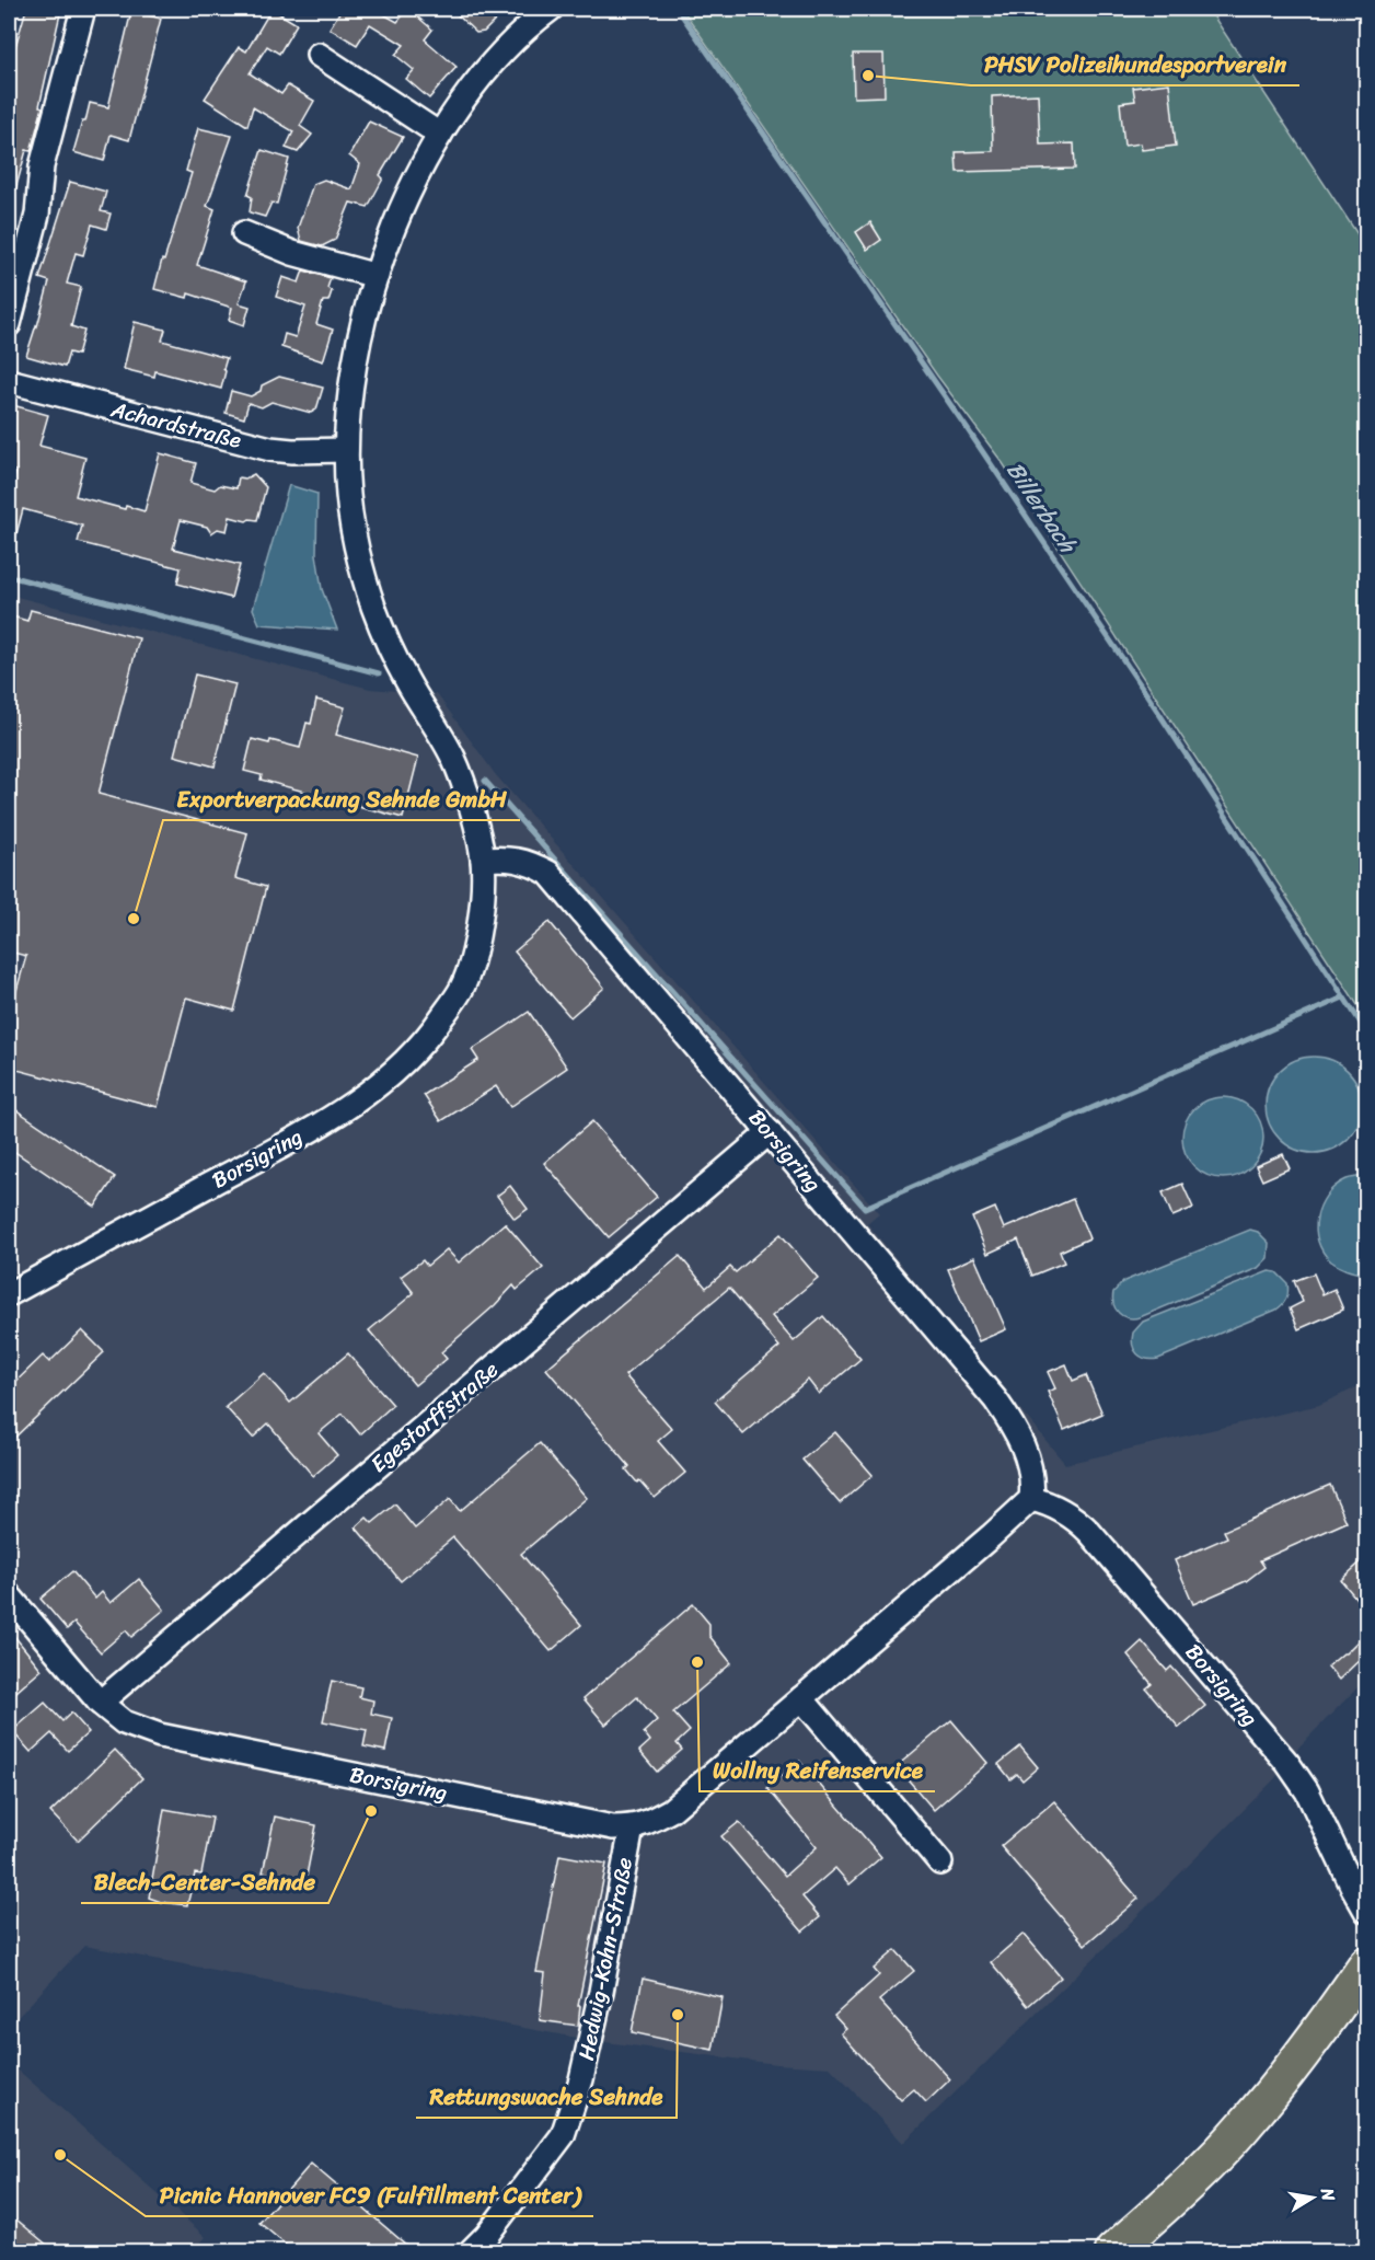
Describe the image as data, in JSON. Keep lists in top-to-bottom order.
{
  "streets": {
    "street": [
      "Achardstraße",
      "Borsigring",
      "Egestorffstraße",
      "Hedwig-Kohn-Straße"
    ]
  },
  "crossings": [
    ["Achardstraße", "Borsigring"],
    ["Borsigring", "Egestorffstraße"],
    ["Borsigring", "Hedwig-Kohn-Straße"]
  ],
  "water": ["Billerbach"],
  "places": [
    "PHSV Polizeihundesportverein",
    "Exportverpackung Sehnde GmbH",
    "Wollny Reifenservice",
    "Blech-Center-Sehnde",
    "Rettungswache Sehnde",
    "Picnic Hannover FC9 (Fulfillment Center)"
  ],
  "north": "right"
}
